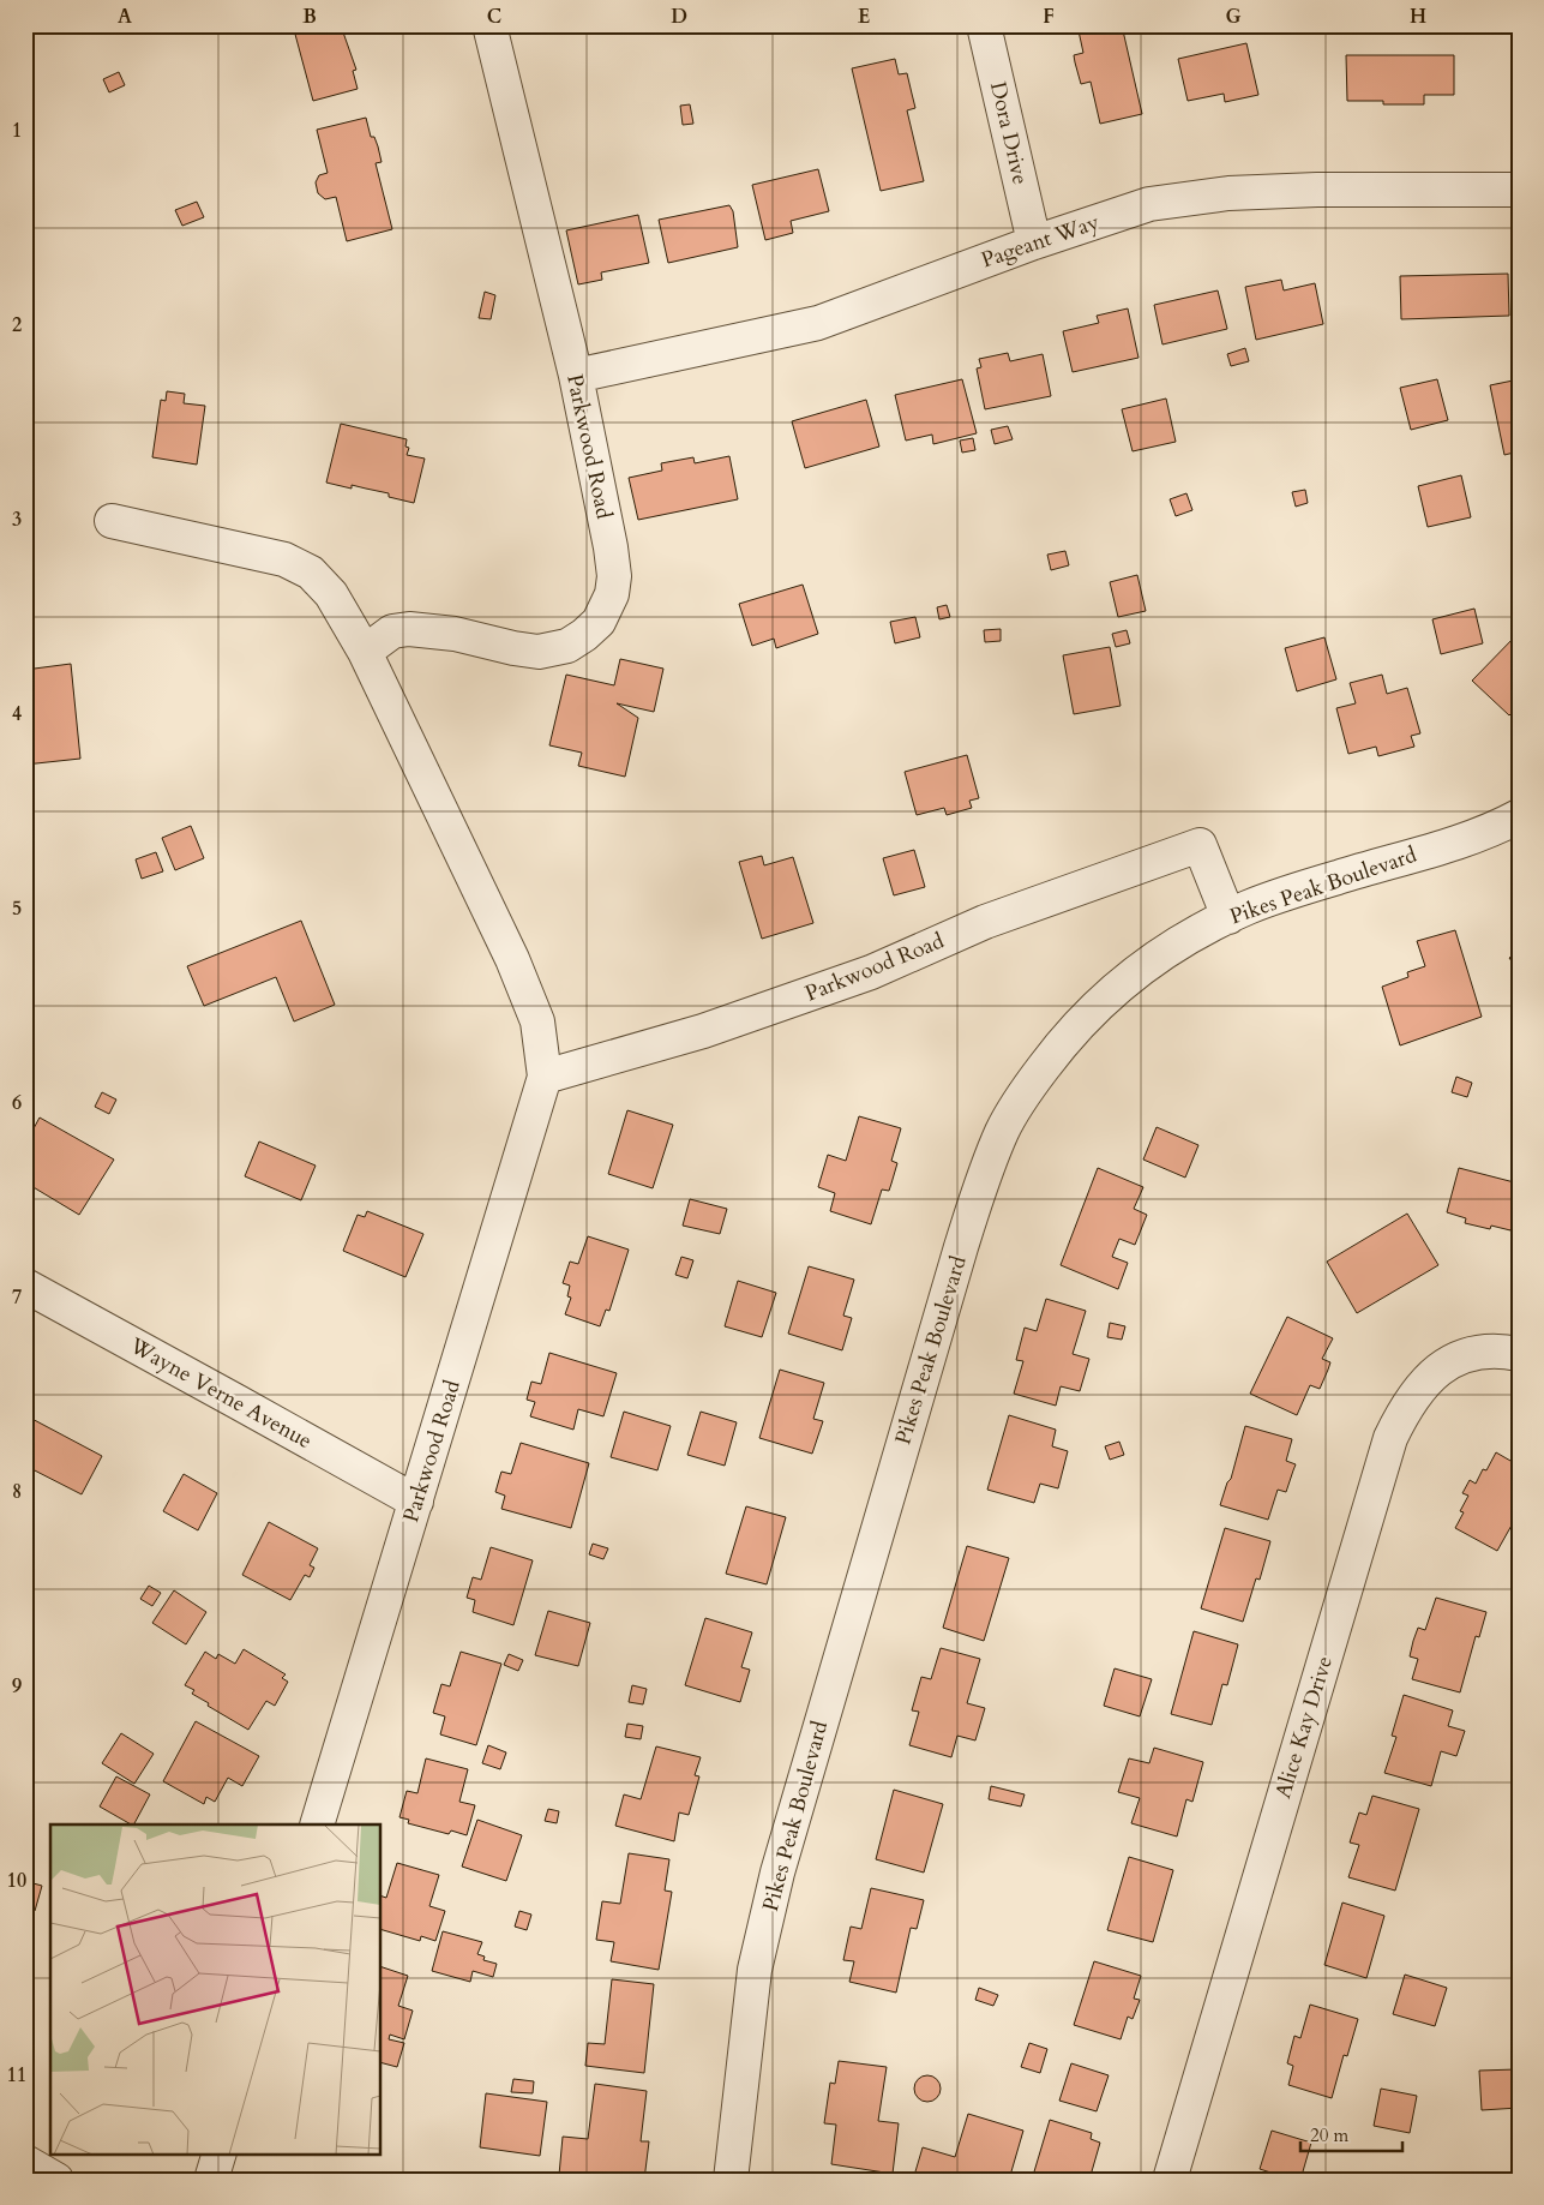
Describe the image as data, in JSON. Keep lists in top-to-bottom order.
{
  "streets": {
    "street": [
      "Dora Drive",
      "Pageant Way",
      "Parkwood Road",
      "Pikes Peak Boulevard",
      "Wayne Verne Avenue",
      "Alice Kay Drive"
    ]
  },
  "crossings": [
    ["Dora Drive", "Pageant Way"],
    ["Pageant Way", "Parkwood Road"],
    ["Parkwood Road", "Pikes Peak Boulevard"],
    ["Parkwood Road", "Wayne Verne Avenue"]
  ],
  "scale_bar": "20 m",
  "grid": {
    "columns": [
      "A",
      "B",
      "C",
      "D",
      "E",
      "F",
      "G",
      "H"
    ],
    "rows": [
      "1",
      "2",
      "3",
      "4",
      "5",
      "6",
      "7",
      "8",
      "9",
      "10",
      "11"
    ]
  }
}
